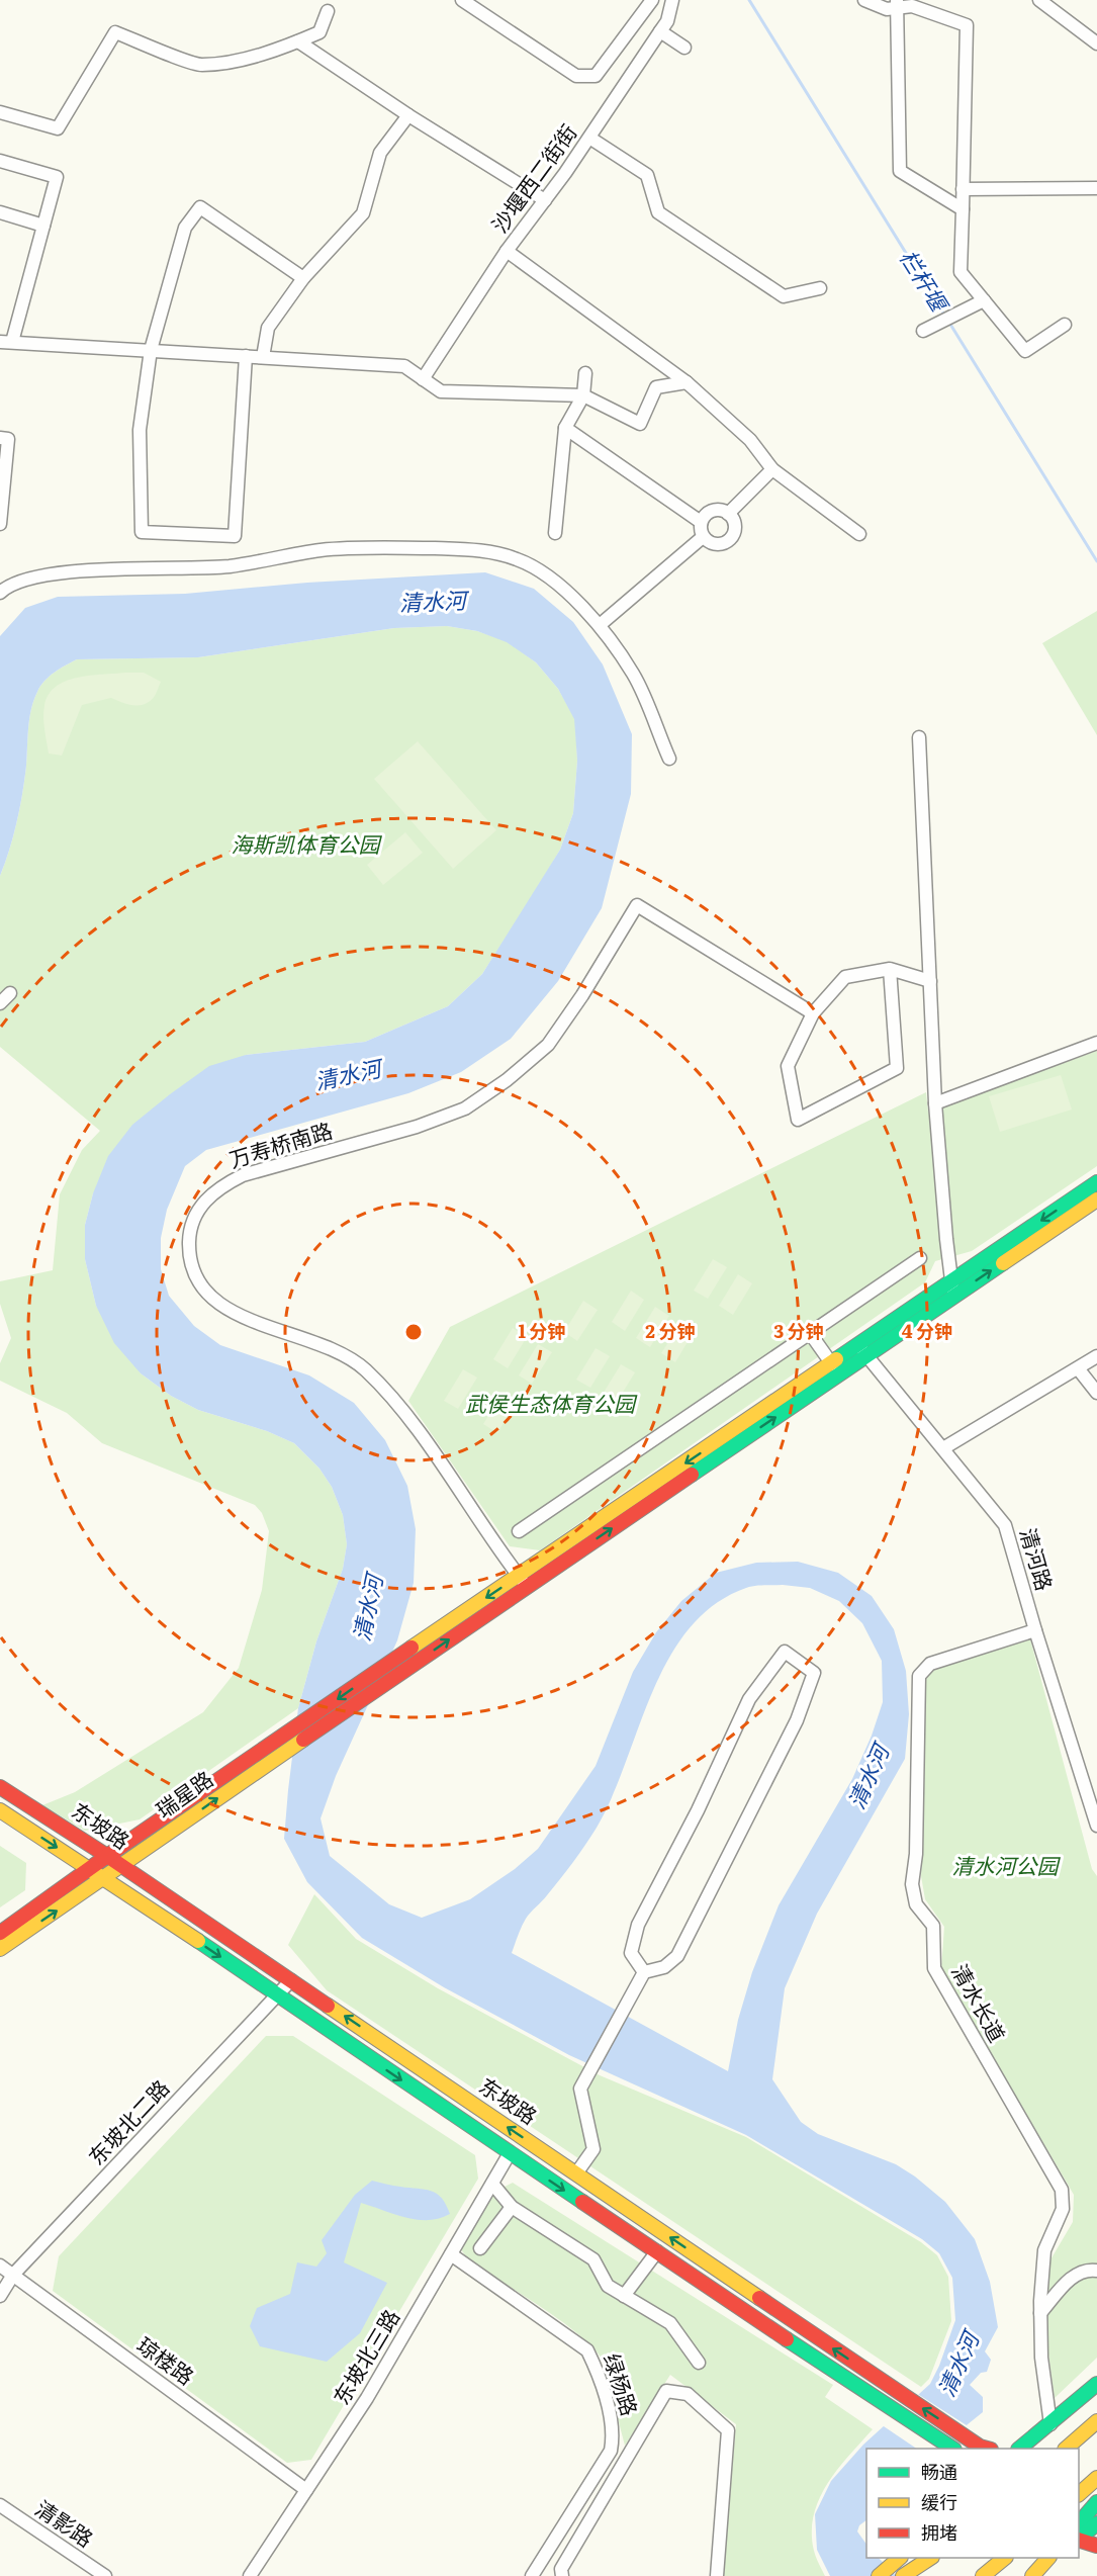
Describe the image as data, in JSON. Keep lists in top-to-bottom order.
{
  "streets": {
    "main road": ["瑞星路", "东坡路"],
    "street": [
      "沙堰西二街街",
      "万寿桥南路",
      "清河路",
      "清水长道",
      "东坡北二路",
      "东坡北三路",
      "琼楼路",
      "绿杨路",
      "清影路"
    ]
  },
  "crossings": [
    ["清河路", "清水长道"],
    ["瑞星路", "东坡路"],
    ["东坡路", "东坡北二路"],
    ["东坡路", "东坡北三路"],
    ["东坡北二路", "琼楼路"],
    ["东坡北三路", "琼楼路"],
    ["东坡北三路", "绿杨路"]
  ],
  "water": ["栏杆堰", "清水河"],
  "parks": ["海斯凯体育公园", "武侯生态体育公园", "清水河公园"],
  "legend": ["畅通", "缓行", "拥堵"],
  "rings": [
    "1 分钟",
    "2 分钟",
    "3 分钟",
    "4 分钟"
  ]
}
